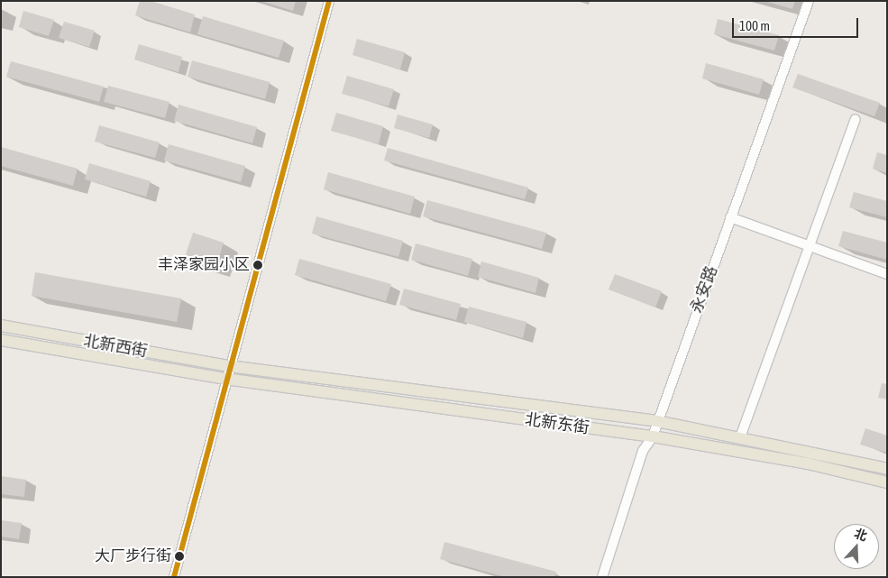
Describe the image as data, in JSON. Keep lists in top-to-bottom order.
{
  "streets": {
    "main road": ["北新西街", "北新东街"],
    "street": ["永安路"]
  },
  "crossings": [
    ["永安路", "北新东街"],
    ["北新西街", "北新东街"]
  ],
  "places": ["丰泽家园小区", "大厂步行街"],
  "scale_bar": "100 m",
  "north": "top"
}
